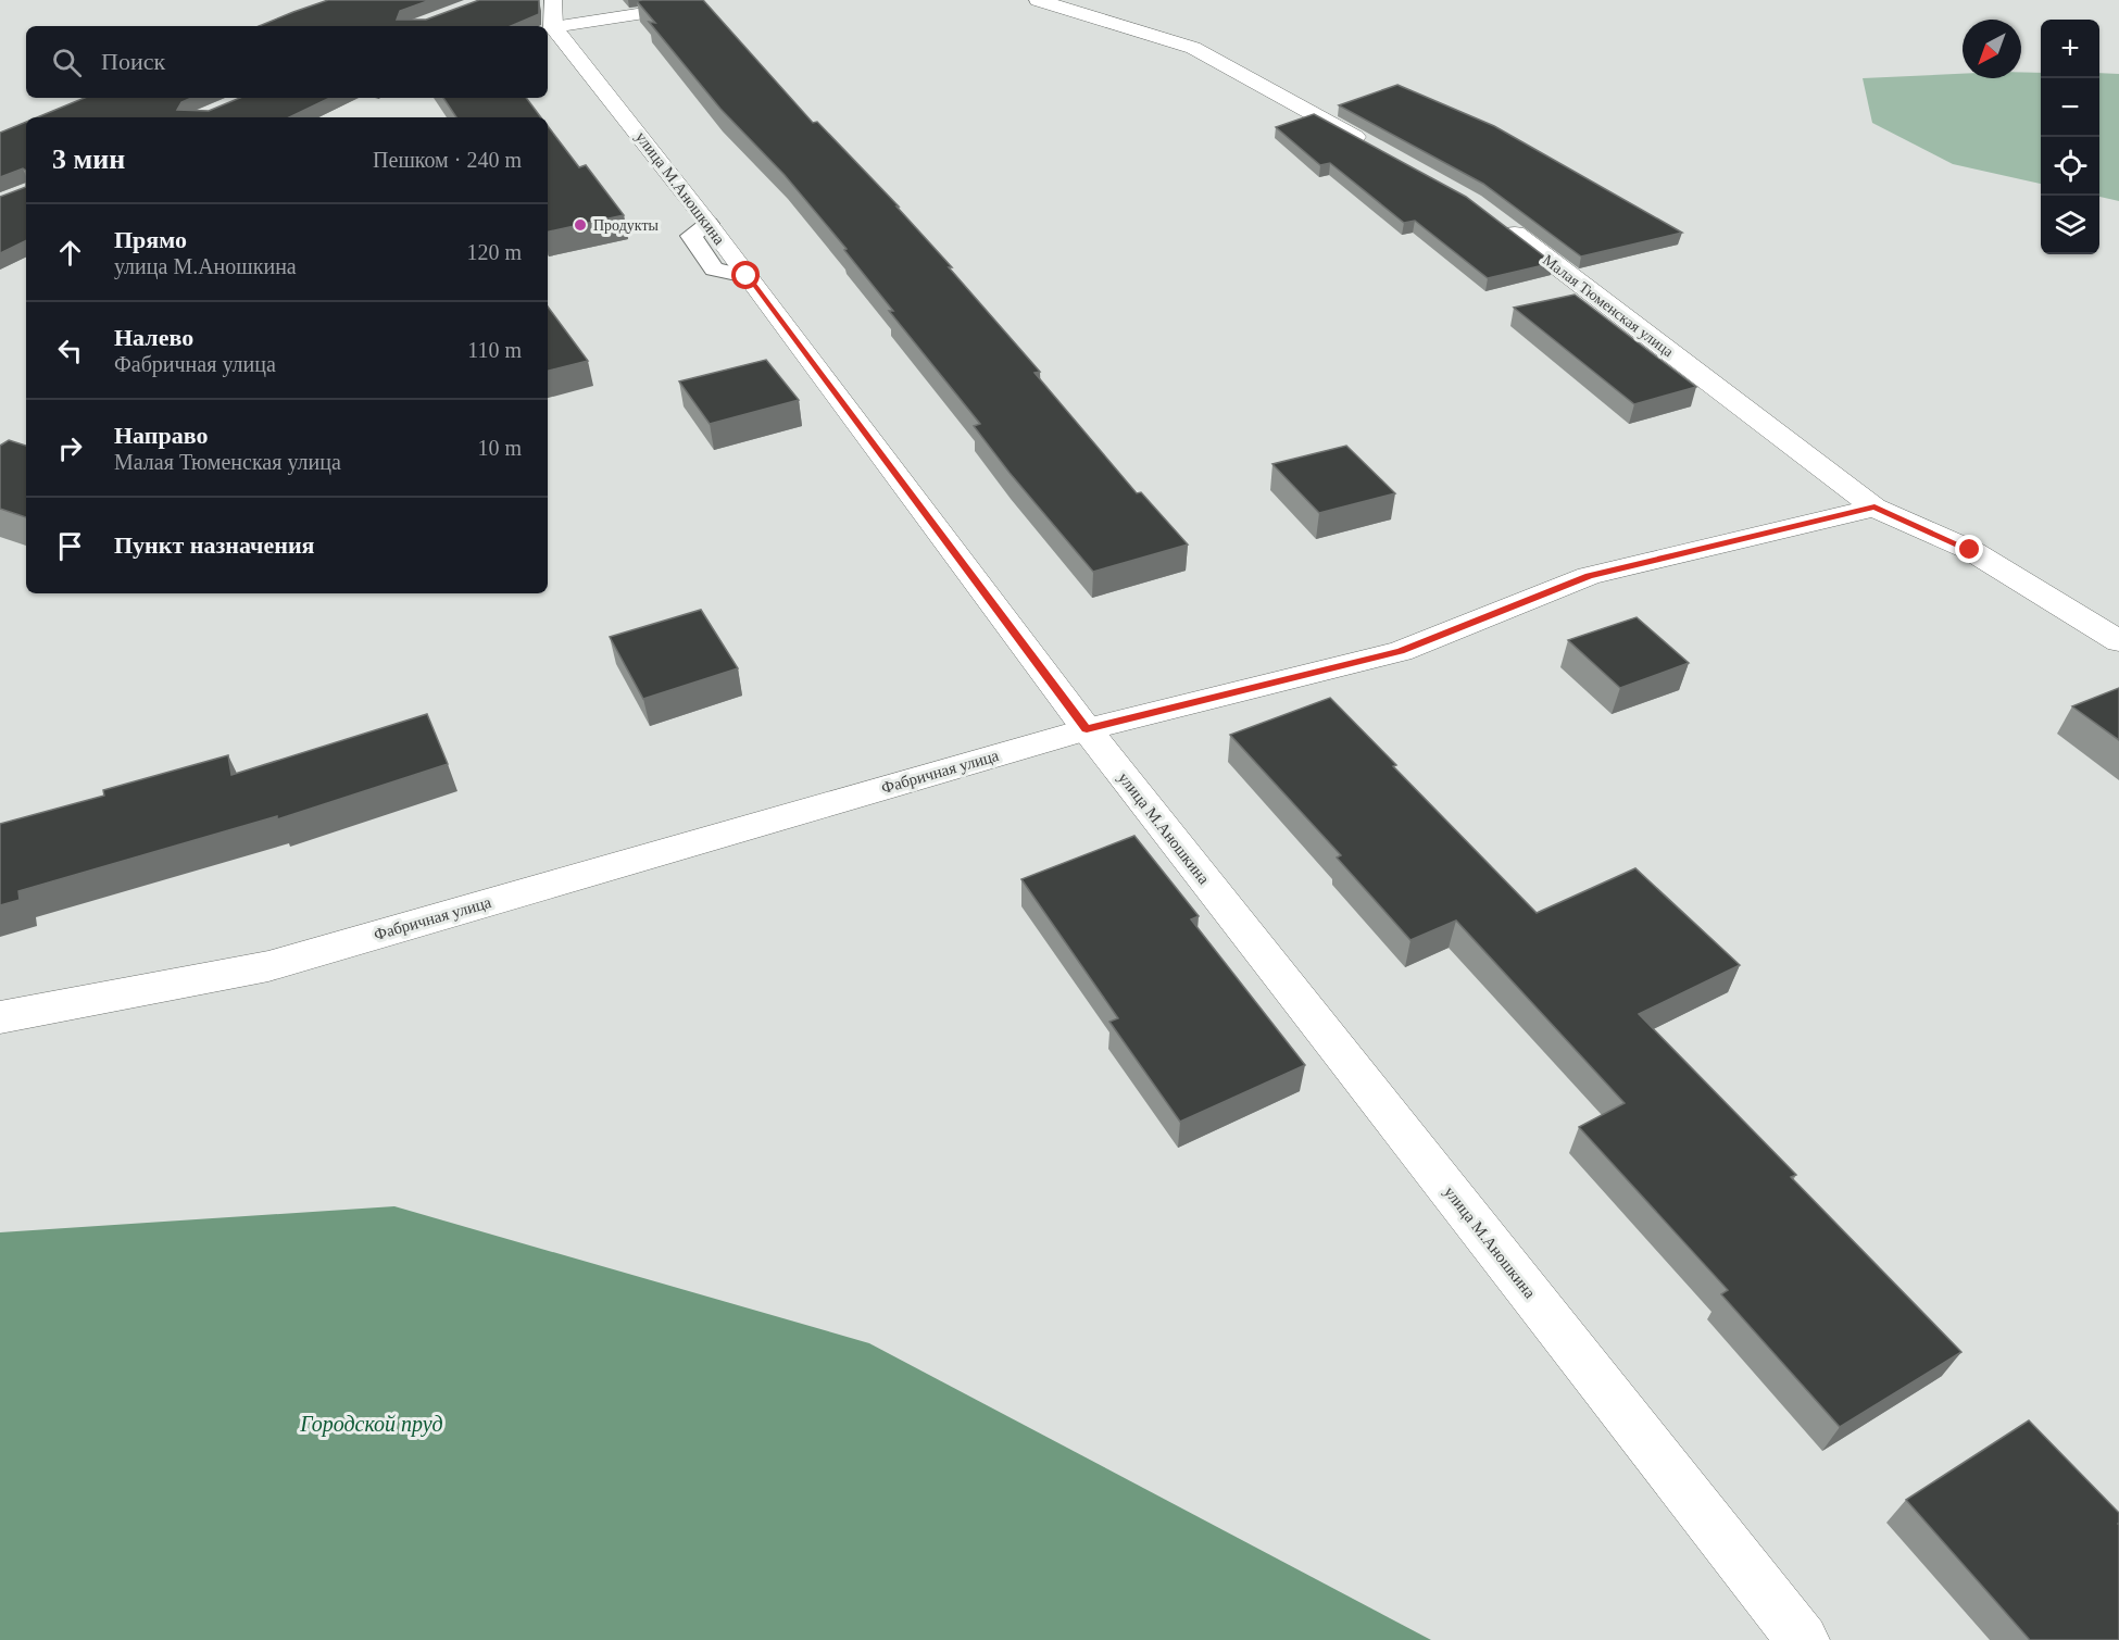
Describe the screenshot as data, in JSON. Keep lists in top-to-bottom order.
{
  "streets": {
    "street": ["улица М.Аношкина", "Малая Тюменская улица", "Фабричная улица"]
  },
  "crossings": [
    ["улица М.Аношкина", "Фабричная улица"],
    ["Малая Тюменская улица", "Фабричная улица"]
  ],
  "water": ["Городской пруд"],
  "places": ["Продукты"],
  "north": "bottom left",
  "page": {
    "map_buttons": ["+", "−"],
    "search": "Поиск",
    "heading": ["3 мин", "Пешком · 240 m"],
    "list": [
      ["Прямо", "улица М.Аношкина", "120 m"],
      ["Налево", "Фабричная улица", "110 m"],
      ["Направо", "Малая Тюменская улица", "10 m"],
      "Пункт назначения"
    ]
  }
}
